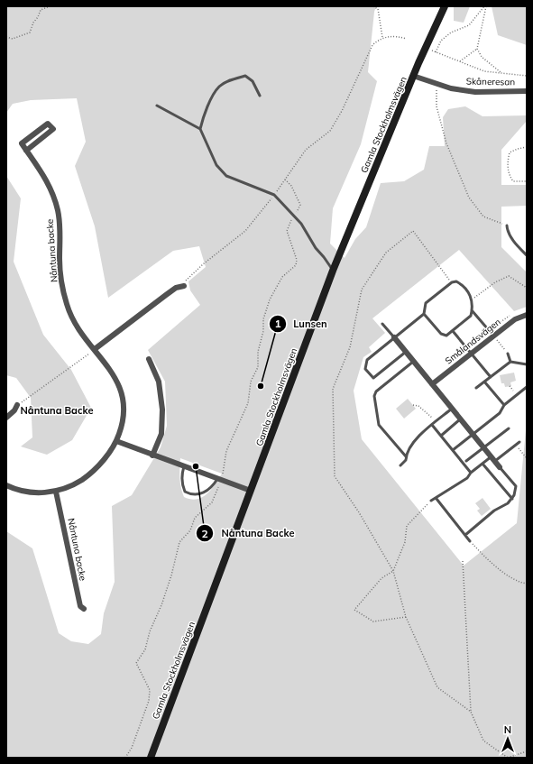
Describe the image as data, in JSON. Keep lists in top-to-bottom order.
{
  "streets": {
    "main road": ["Gamla Stockholmsvägen"],
    "street": ["Skåneresan", "Nåntuna backe", "Smålandsvägen"]
  },
  "crossings": [
    ["Skåneresan", "Gamla Stockholmsvägen"]
  ],
  "districts": ["Nåntuna Backe"],
  "places": ["Lunsen", "Nåntuna Backe"],
  "north": "top"
}
